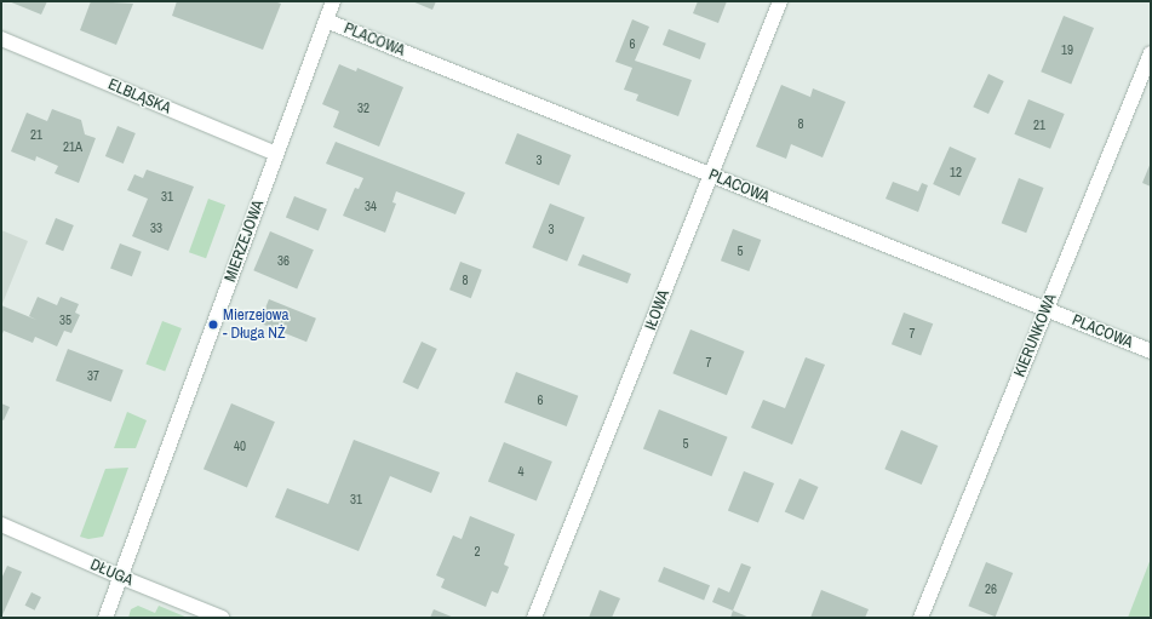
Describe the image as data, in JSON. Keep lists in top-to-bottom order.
{
  "streets": {
    "street": [
      "PLACOWA",
      "ELBLĄSKA",
      "MIERZEJOWA",
      "IŁOWA",
      "KIERUNKOWA",
      "DŁUGA"
    ]
  },
  "crossings": [
    ["PLACOWA", "MIERZEJOWA"],
    ["PLACOWA", "IŁOWA"],
    ["PLACOWA", "KIERUNKOWA"],
    ["ELBLĄSKA", "MIERZEJOWA"],
    ["MIERZEJOWA", "DŁUGA"]
  ],
  "places": ["Mierzejowa - Długa NŻ"],
  "house_numbers": [
    "6",
    "19",
    "32",
    "8",
    "21",
    "21",
    "21A",
    "3",
    "12",
    "31",
    "34",
    "33",
    "3",
    "5",
    "36",
    "8",
    "35",
    "7",
    "7",
    "37",
    "6",
    "5",
    "40",
    "4",
    "31",
    "2",
    "26"
  ]
}
